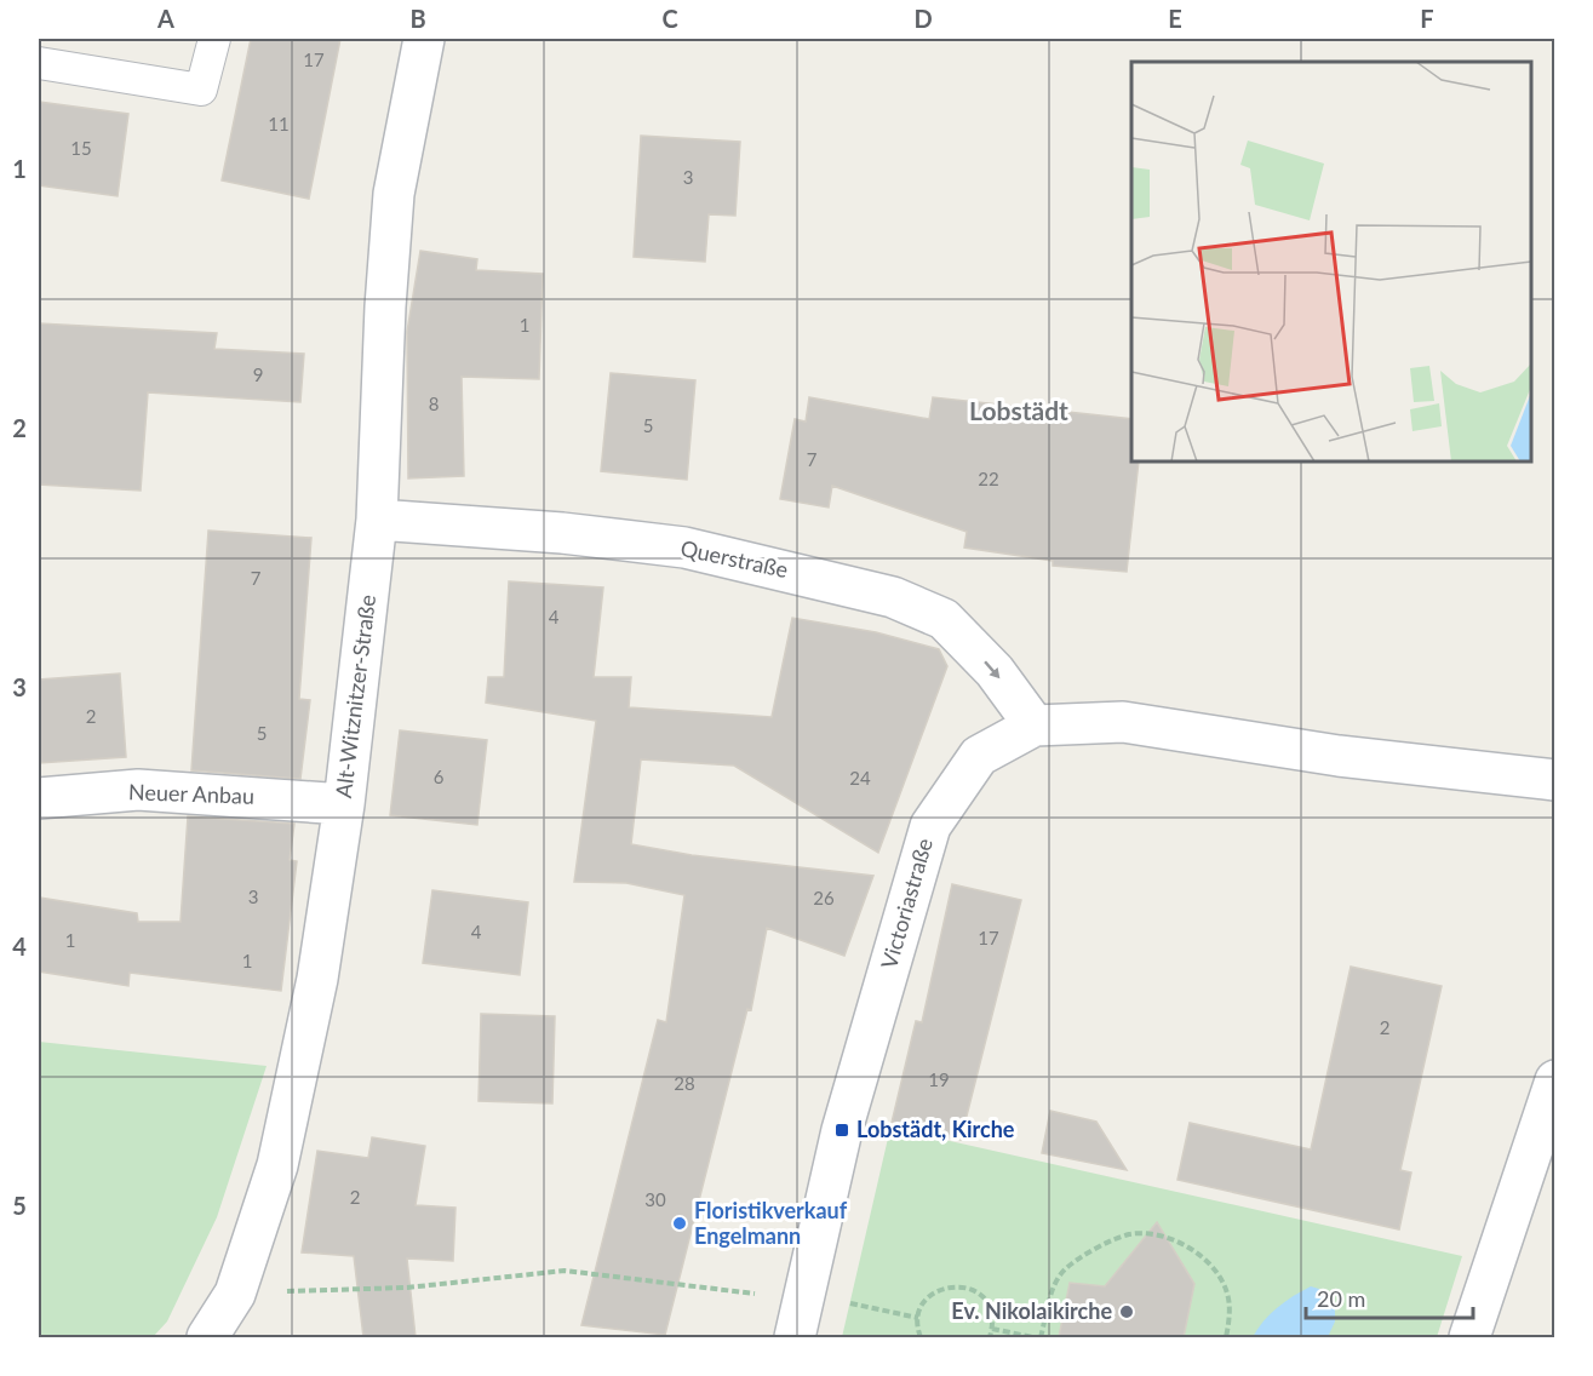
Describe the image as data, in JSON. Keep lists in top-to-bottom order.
{
  "streets": {
    "street": [
      "Querstraße",
      "Alt-Witznitzer-Straße",
      "Neuer Anbau",
      "Victoriastraße"
    ]
  },
  "crossings": [
    ["Querstraße", "Alt-Witznitzer-Straße"],
    ["Querstraße", "Victoriastraße"],
    ["Alt-Witznitzer-Straße", "Neuer Anbau"]
  ],
  "one_way": ["Querstraße"],
  "districts": ["Lobstädt"],
  "places": {
    "transit": ["Lobstädt, Kirche"],
    "other": ["Floristikverkauf Engelmann", "Ev. Nikolaikirche"]
  },
  "house_numbers": [
    "17",
    "11",
    "15",
    "3",
    "1",
    "9",
    "8",
    "5",
    "7",
    "22",
    "7",
    "4",
    "2",
    "5",
    "6",
    "24",
    "3",
    "26",
    "4",
    "17",
    "1",
    "1",
    "2",
    "19",
    "28",
    "2",
    "30"
  ],
  "scale_bar": "20 m",
  "grid": {
    "columns": [
      "A",
      "B",
      "C",
      "D",
      "E",
      "F"
    ],
    "rows": [
      "1",
      "2",
      "3",
      "4",
      "5"
    ]
  }
}
